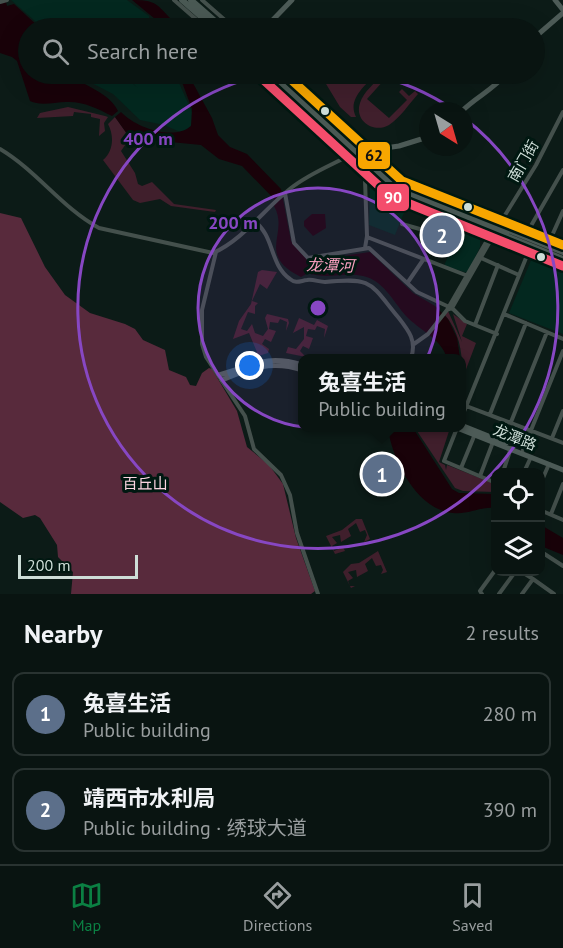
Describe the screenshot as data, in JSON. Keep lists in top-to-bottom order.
{
  "streets": {
    "main road": ["龙潭路"],
    "street": ["南门街"]
  },
  "water": ["龙潭河"],
  "parks": ["百丘山"],
  "lines": ["transit line 90", "transit line 62"],
  "scale_bar": "200 m",
  "north": "bottom right",
  "page": {
    "search": "Search here",
    "pins": ["2", "1"],
    "popup": ["兔喜生活", "Public building"],
    "scale": "200 m",
    "heading": ["Nearby", "2 results"],
    "list": [
      {
        "mark": "1",
        "name": "兔喜生活",
        "note": "Public building",
        "value": "280 m"
      },
      {
        "mark": "2",
        "name": "靖西市水利局",
        "note": "Public building · 绣球大道",
        "value": "390 m"
      }
    ],
    "nav": ["Map", "Directions", "Saved"]
  },
  "rings": ["400 m", "200 m"]
}
